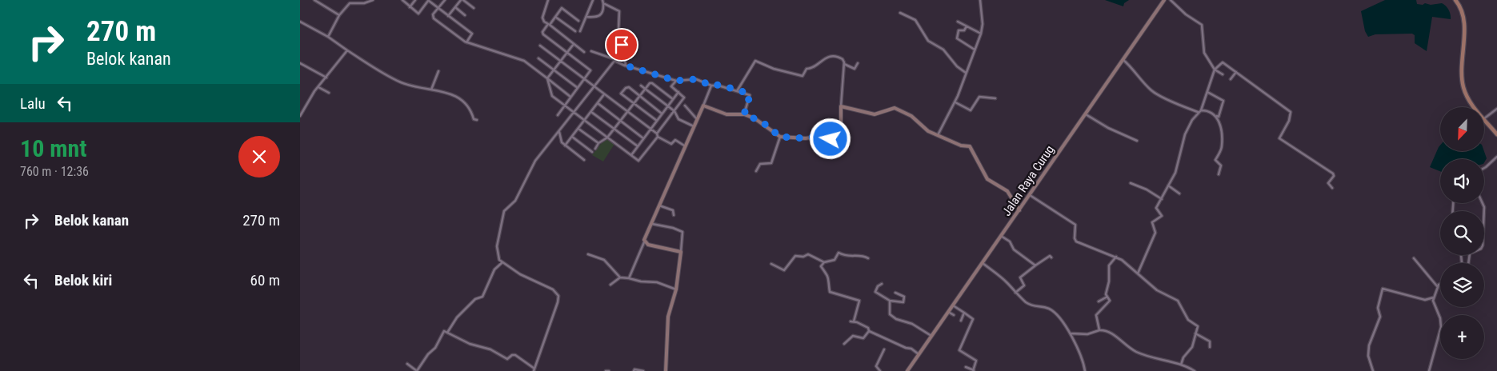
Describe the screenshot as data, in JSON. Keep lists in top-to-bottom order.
{
  "streets": {
    "street": ["Jalan Raya Curug"]
  },
  "north": "bottom left",
  "page": {
    "turn": ["270 m", "Belok kanan"],
    "then": "Lalu",
    "map_buttons": "+",
    "heading": ["10 mnt", "760 m · 12:36"],
    "list": [
      {
        "name": "Belok kanan",
        "value": "270 m"
      },
      {
        "name": "Belok kiri",
        "value": "60 m"
      }
    ]
  }
}
